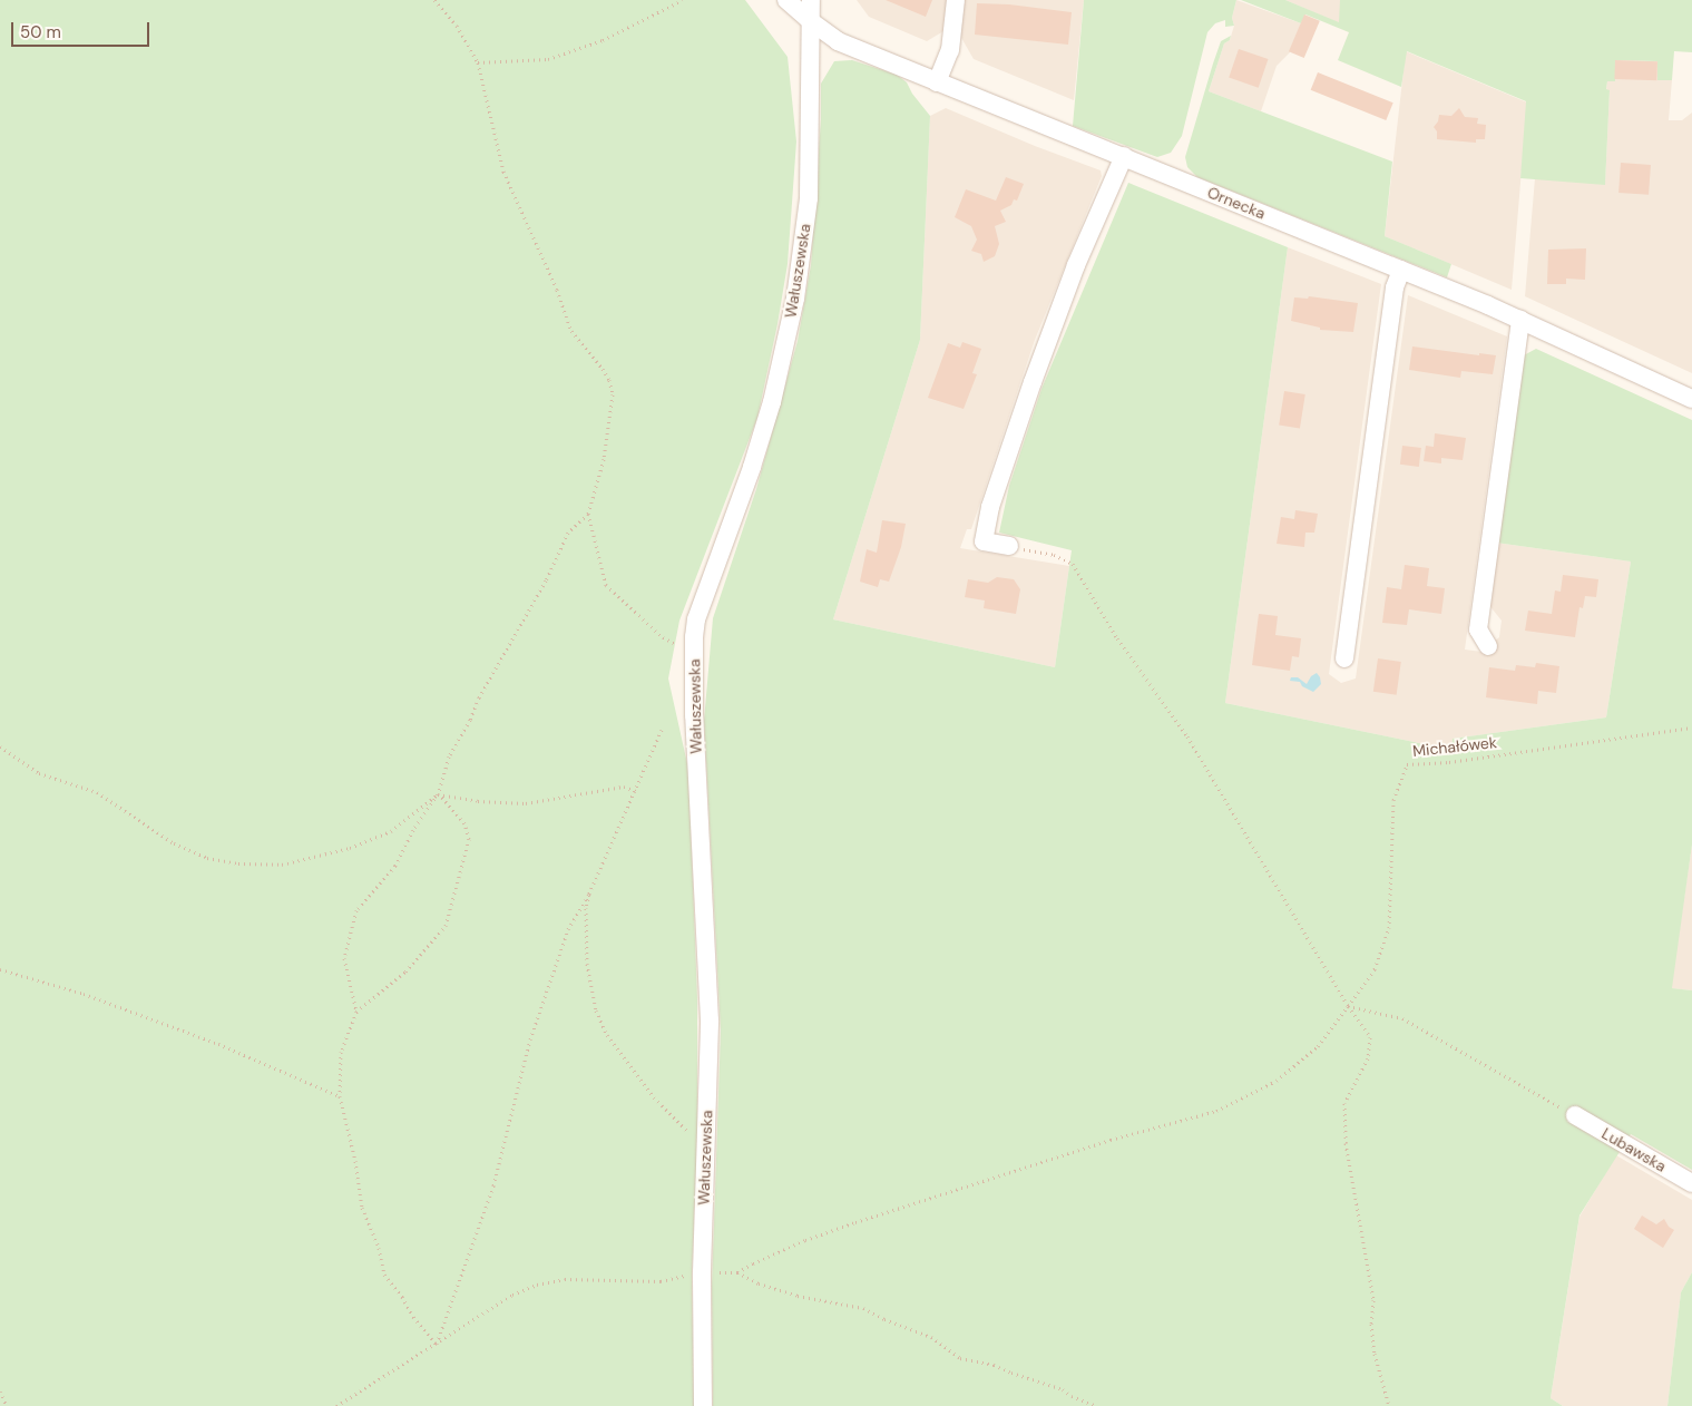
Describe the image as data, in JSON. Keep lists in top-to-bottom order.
{
  "streets": {
    "street": ["Ornecka", "Wałuszewska", "Lubawska"],
    "path": ["Michałówek"]
  },
  "crossings": [
    ["Ornecka", "Wałuszewska"]
  ],
  "scale_bar": "50 m"
}
